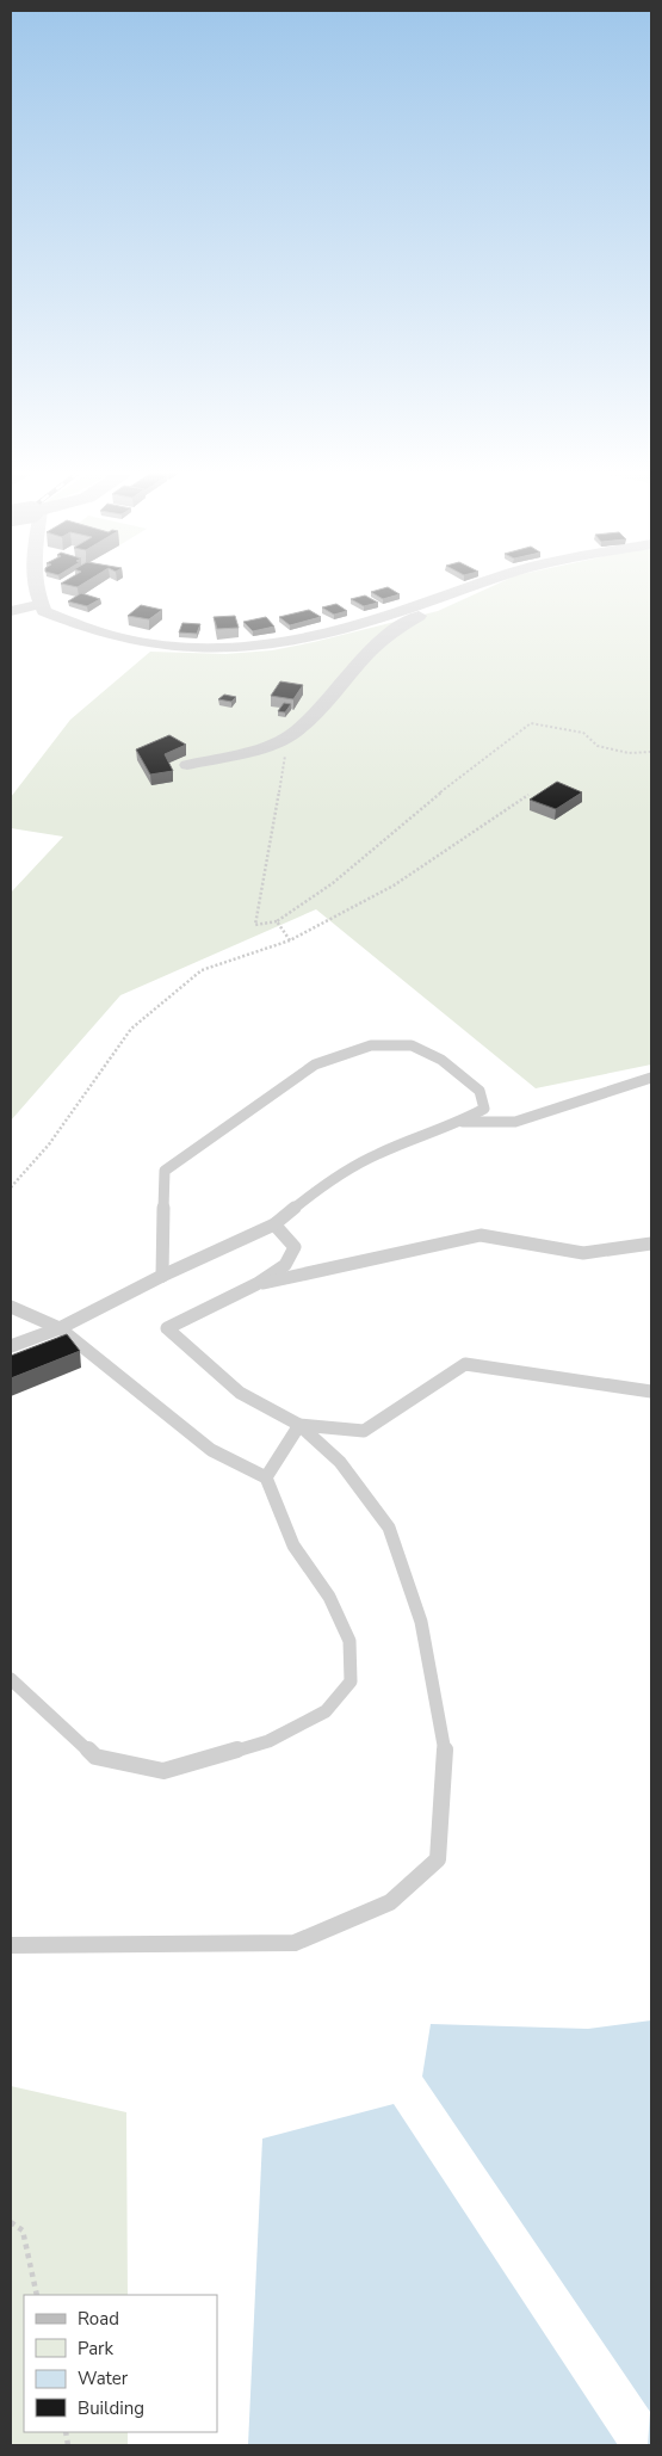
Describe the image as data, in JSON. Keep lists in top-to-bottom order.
{
  "legend": [
    "Road",
    "Park",
    "Water",
    "Building"
  ]
}
